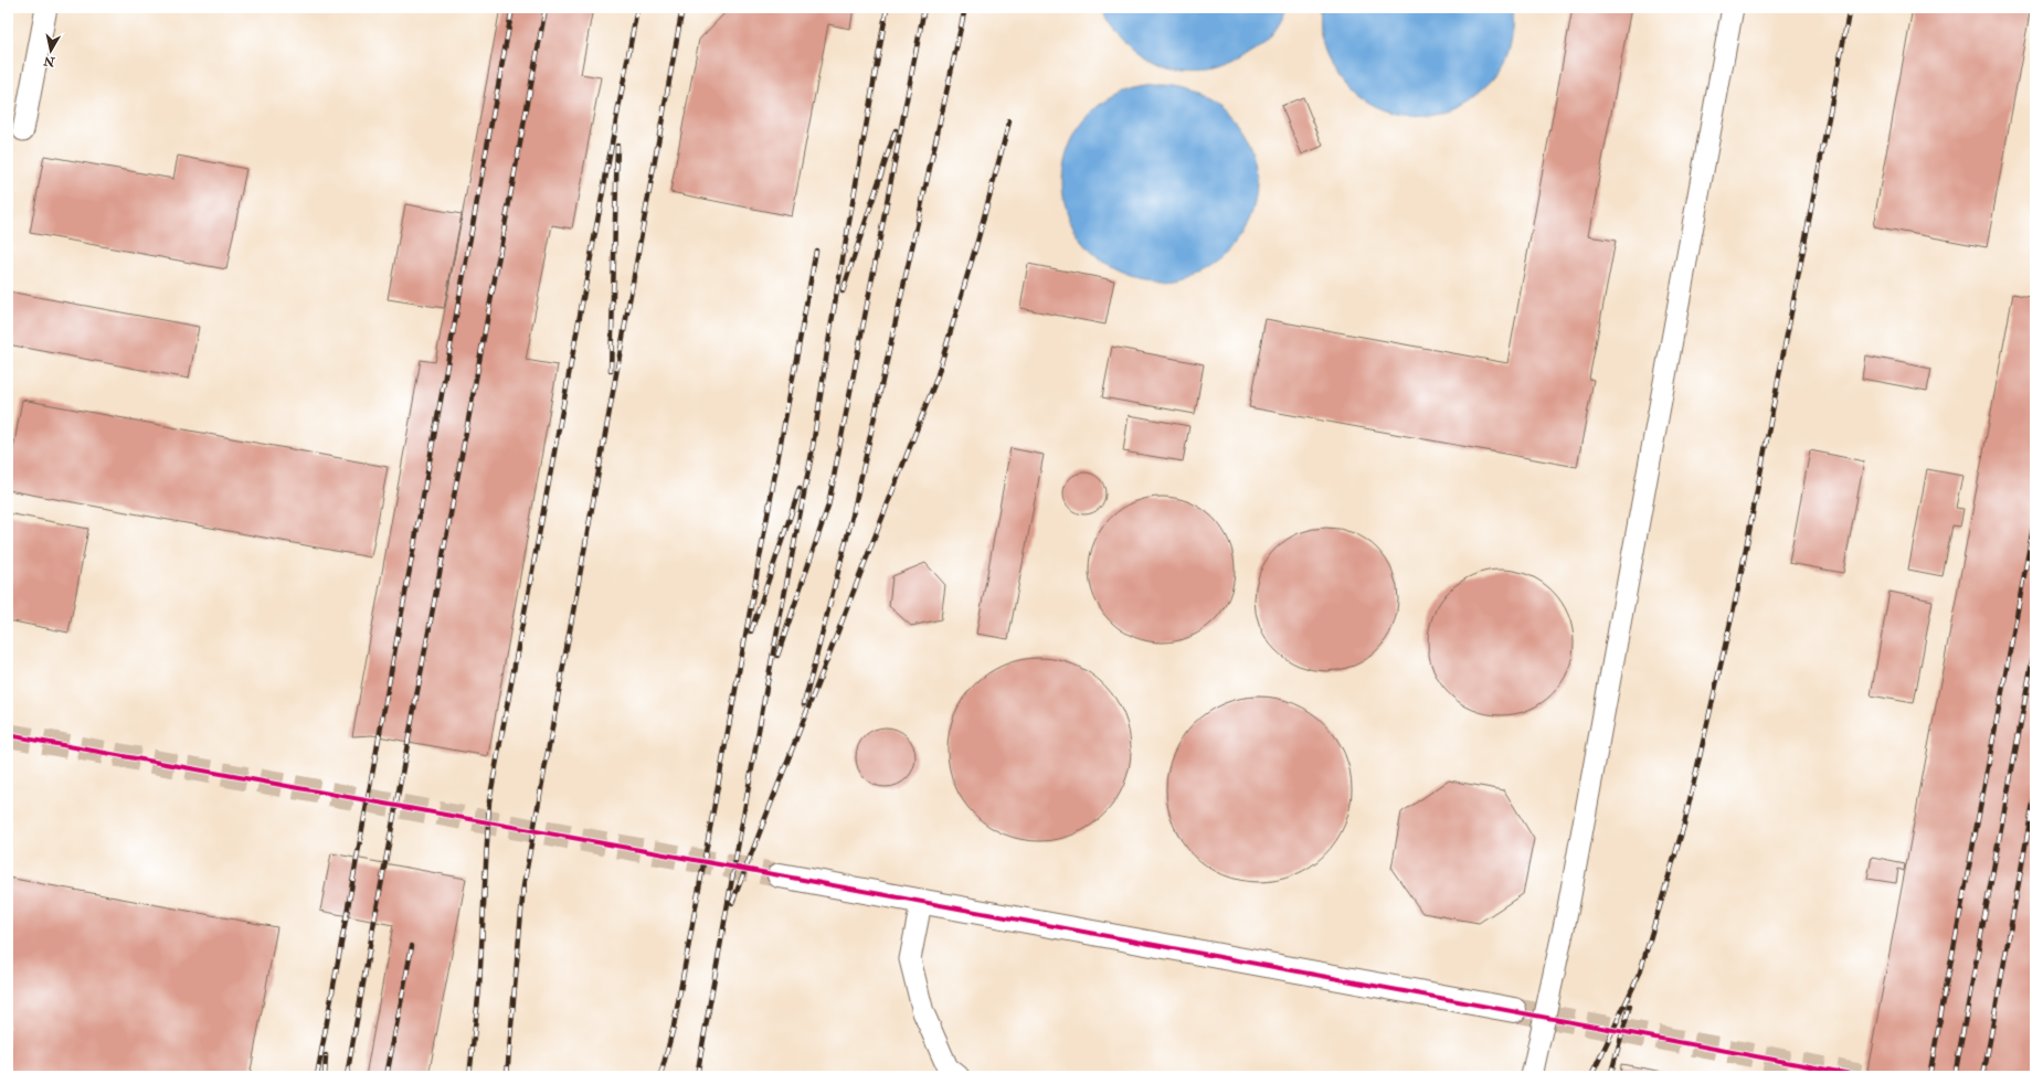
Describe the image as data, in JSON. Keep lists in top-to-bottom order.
{
  "north": "bottom"
}
